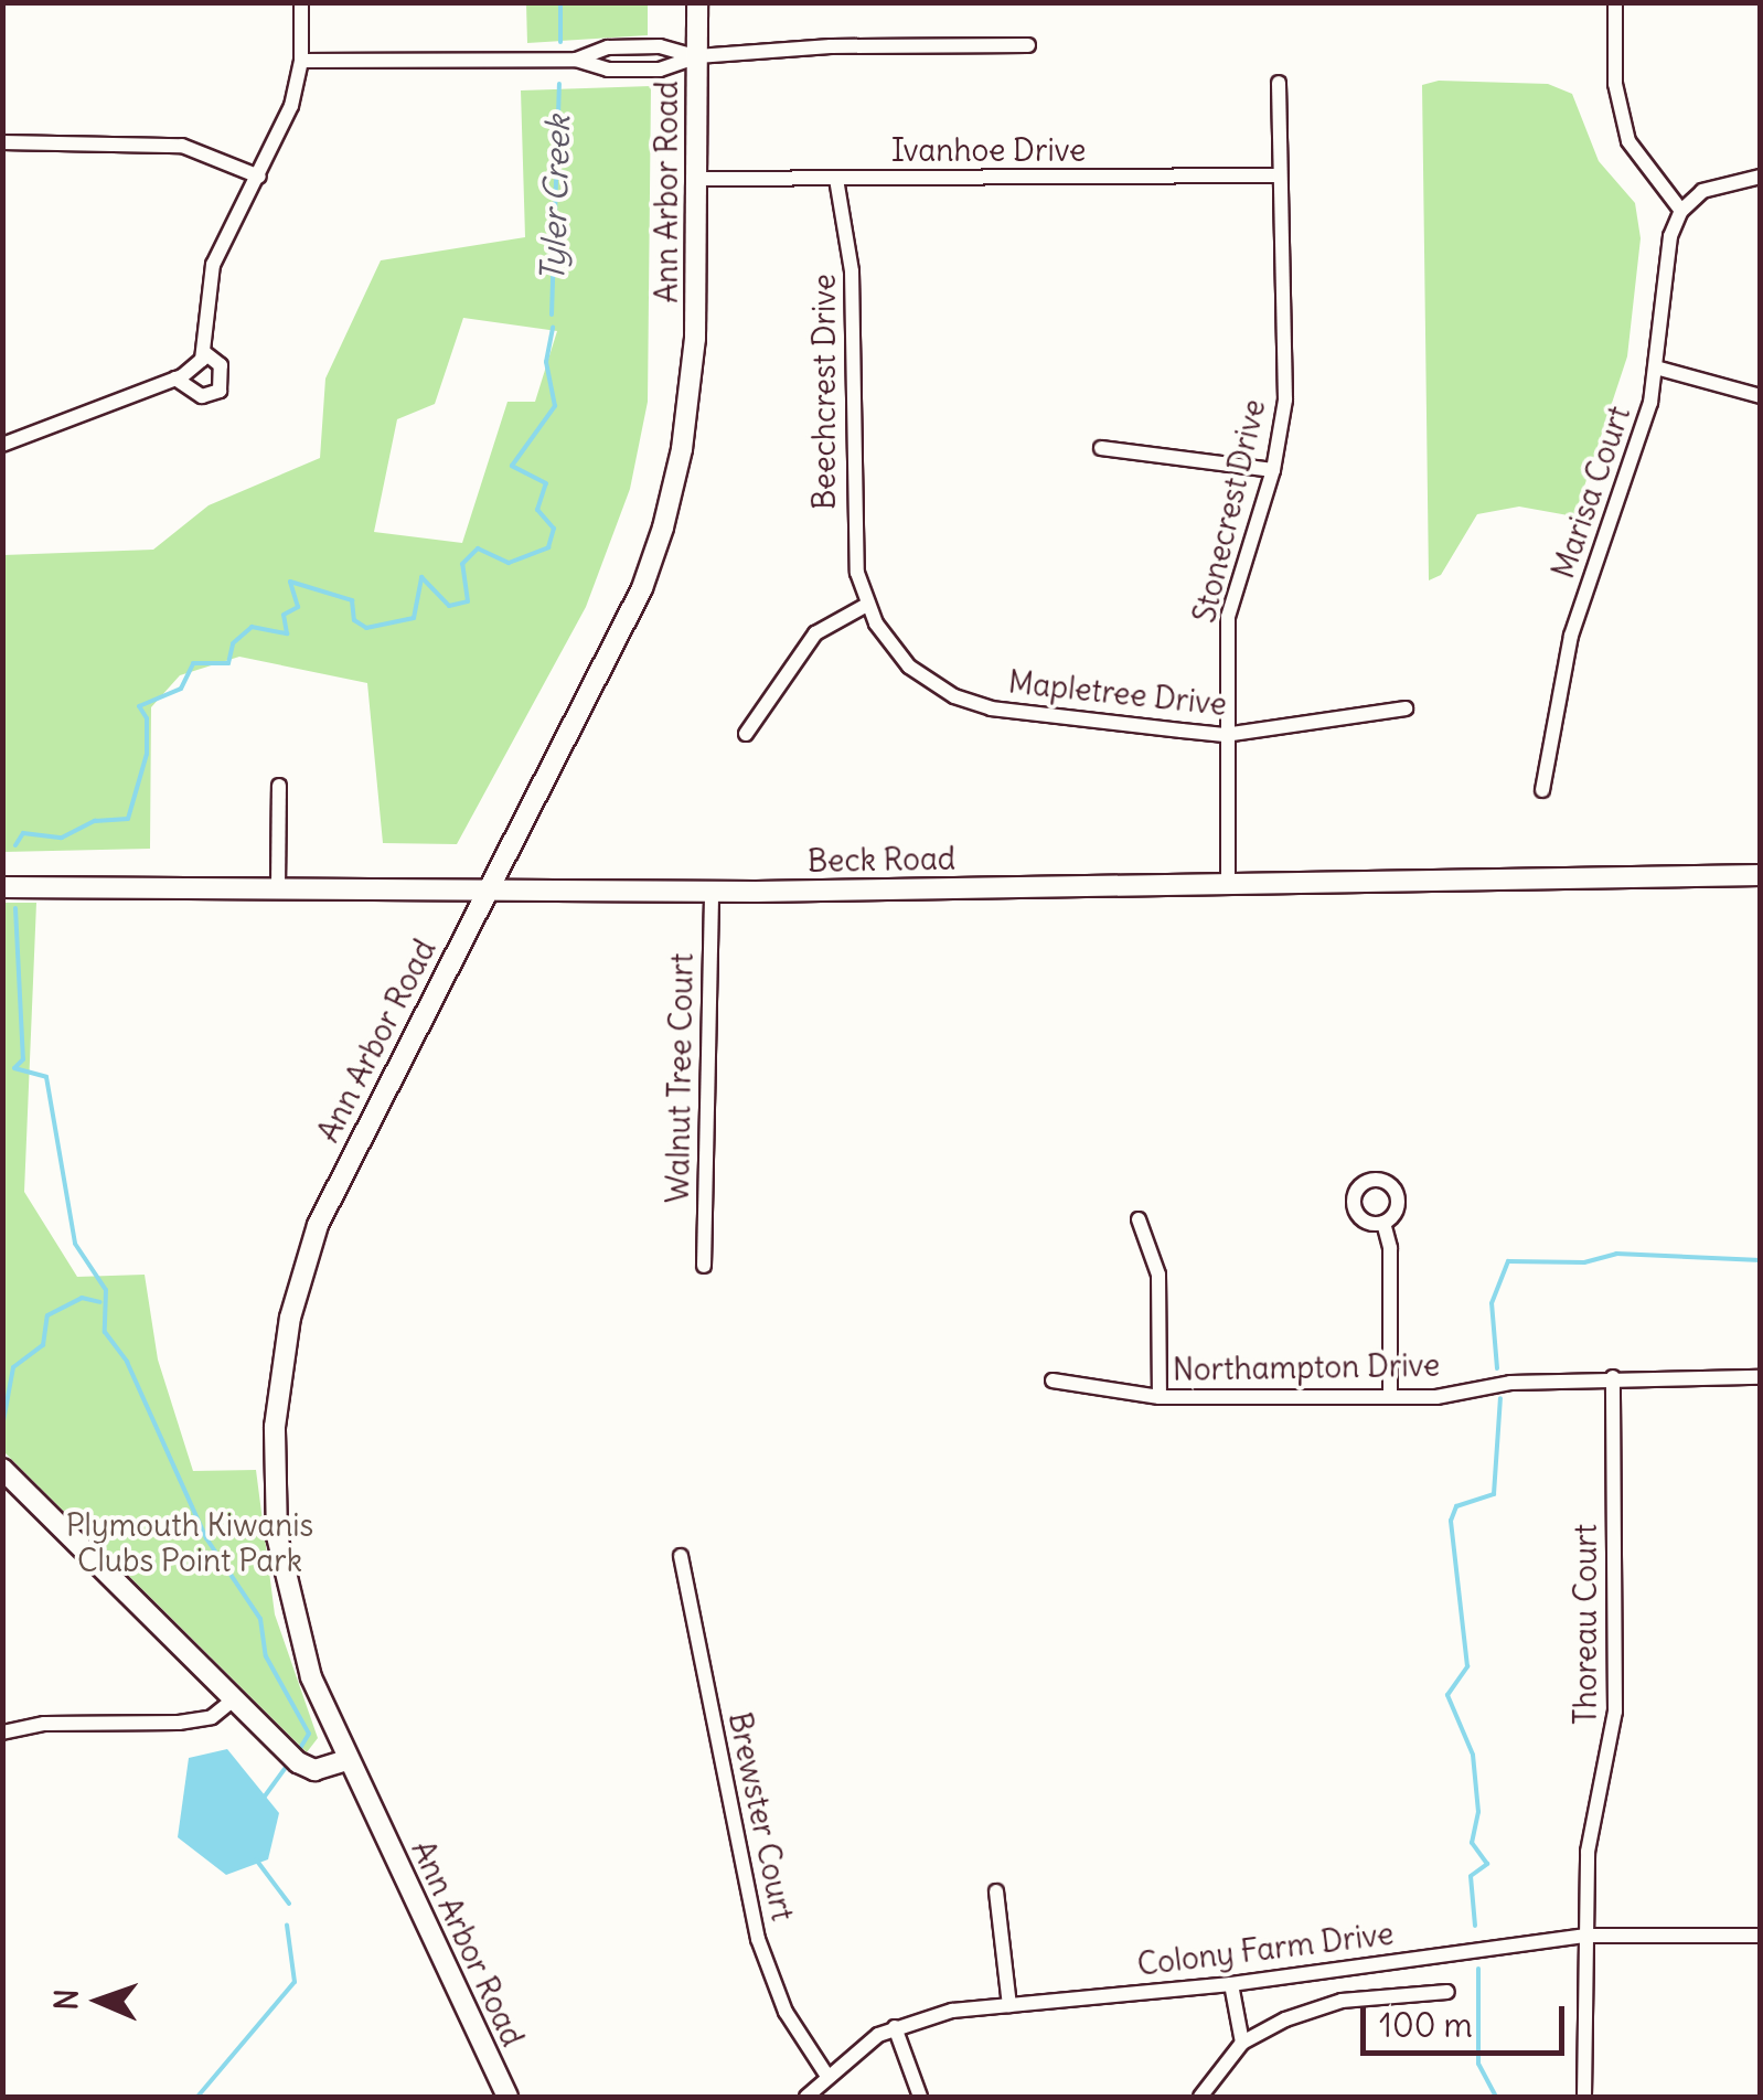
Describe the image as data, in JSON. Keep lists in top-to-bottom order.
{
  "streets": {
    "main road": ["Ann Arbor Road", "Beck Road"],
    "street": [
      "Ivanhoe Drive",
      "Beechcrest Drive",
      "Marisa Court",
      "Stonecrest Drive",
      "Mapletree Drive",
      "Walnut Tree Court",
      "Northampton Drive",
      "Thoreau Court",
      "Brewster Court",
      "Colony Farm Drive"
    ]
  },
  "crossings": [
    ["Ivanhoe Drive", "Ann Arbor Road"],
    ["Ivanhoe Drive", "Beechcrest Drive"],
    ["Ivanhoe Drive", "Stonecrest Drive"],
    ["Ann Arbor Road", "Beck Road"],
    ["Beechcrest Drive", "Mapletree Drive"],
    ["Stonecrest Drive", "Mapletree Drive"],
    ["Stonecrest Drive", "Beck Road"],
    ["Beck Road", "Walnut Tree Court"],
    ["Northampton Drive", "Thoreau Court"],
    ["Thoreau Court", "Colony Farm Drive"],
    ["Brewster Court", "Colony Farm Drive"]
  ],
  "water": ["Tyler Creek"],
  "parks": ["Plymouth Kiwanis Clubs Point Park"],
  "scale_bar": "100 m",
  "north": "left"
}
